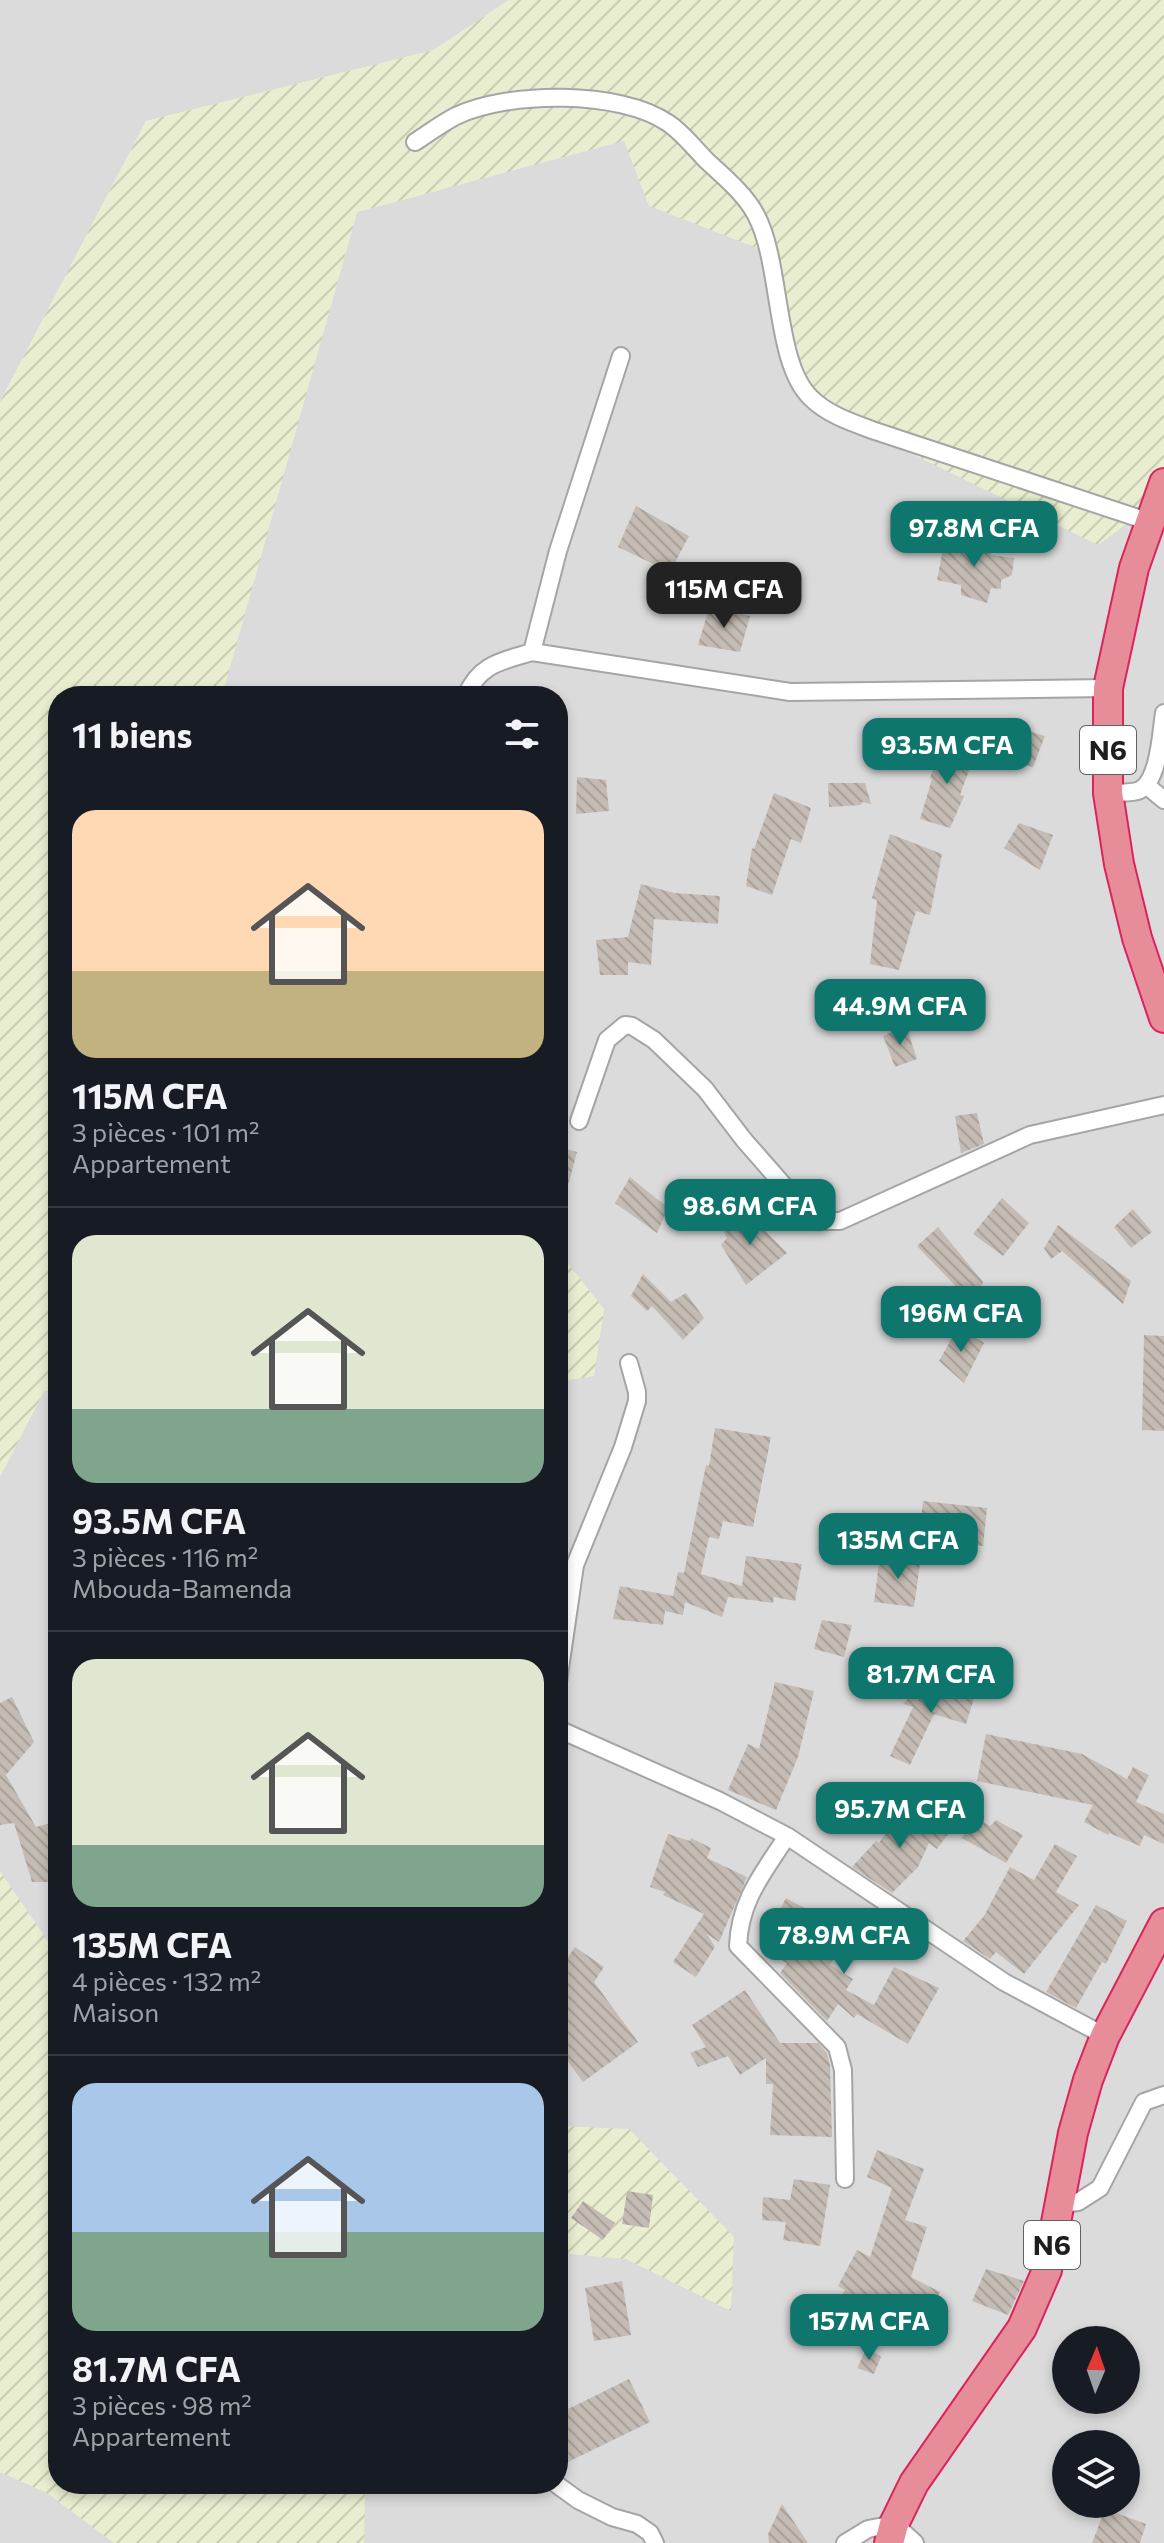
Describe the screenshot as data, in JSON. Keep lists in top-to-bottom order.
{
  "streets": {
    "highway": ["N6"]
  },
  "north": "top",
  "page": {
    "price": [
      "97.8M CFA",
      "115M CFA",
      "93.5M CFA",
      "44.9M CFA",
      "98.6M CFA",
      "196M CFA",
      "135M CFA",
      "81.7M CFA",
      "95.7M CFA",
      "78.9M CFA",
      "157M CFA"
    ],
    "heading": "11 biens",
    "list": [
      {
        "name": "115M CFA",
        "note": "3 pièces · 101 m² · Appartement"
      },
      {
        "name": "93.5M CFA",
        "note": "3 pièces · 116 m² · Mbouda-Bamenda"
      },
      {
        "name": "135M CFA",
        "note": "4 pièces · 132 m² · Maison"
      },
      {
        "name": "81.7M CFA",
        "note": "3 pièces · 98 m² · Appartement"
      }
    ]
  }
}
